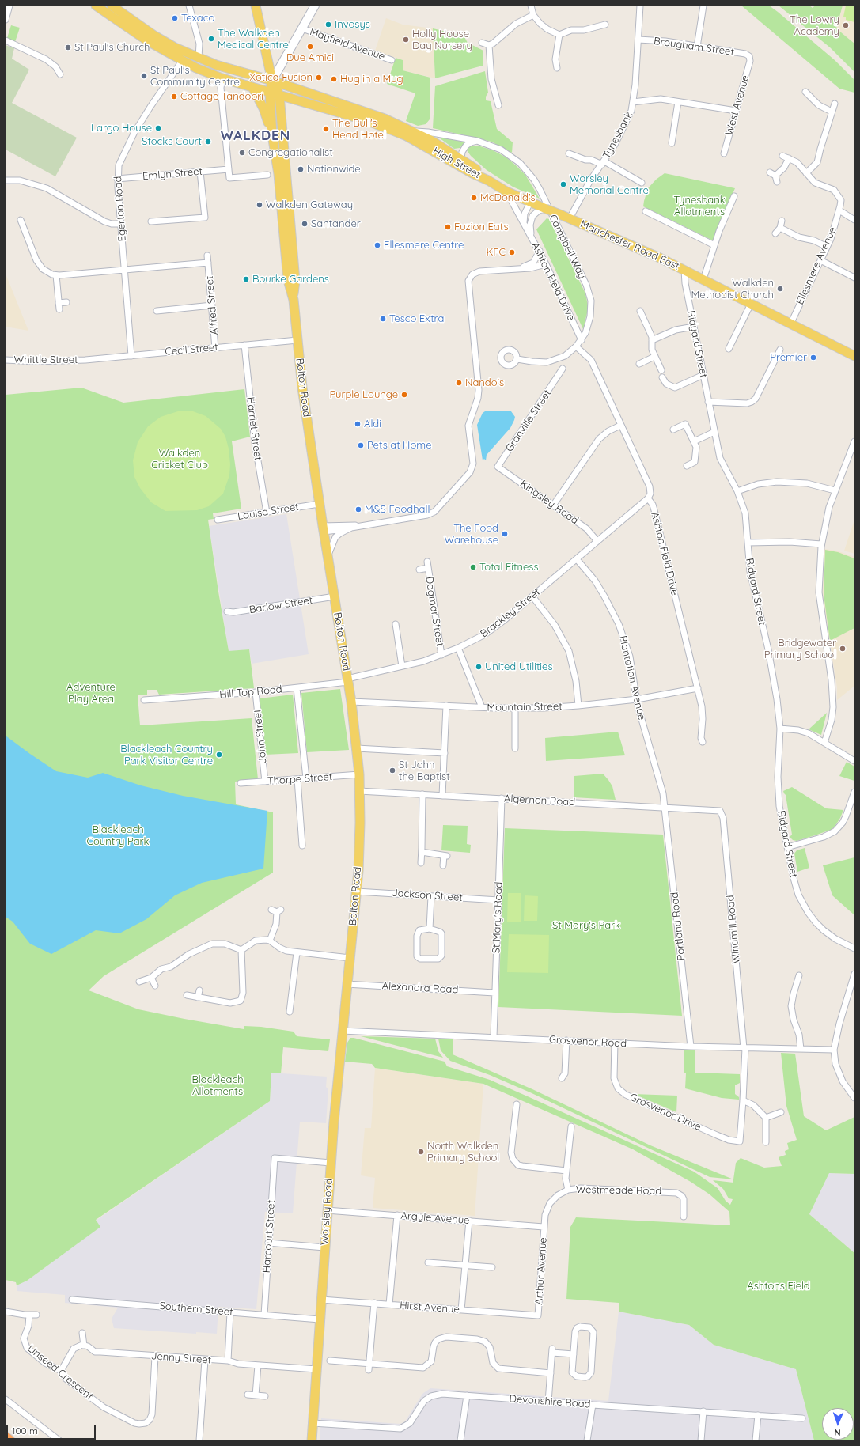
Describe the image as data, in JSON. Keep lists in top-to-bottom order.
{
  "streets": {
    "main road": [
      "High Street",
      "Manchester Road East",
      "Bolton Road",
      "Worsley Road"
    ],
    "street": [
      "Mayfield Avenue",
      "Brougham Street",
      "West Avenue",
      "Tynesbank",
      "Emlyn Street",
      "Egerton Road",
      "Campbell Way",
      "Ellesmere Avenue",
      "Ashton Field Drive",
      "Alfred Street",
      "Ridyard Street",
      "Cecil Street",
      "Whittle Street",
      "Granville Street",
      "Harriet Street",
      "Kingsley Road",
      "Louisa Street",
      "Barlow Street",
      "Dagmar Street",
      "Brackley Street",
      "Plantation Avenue",
      "Hill Top Road",
      "Mountain Street",
      "John Street",
      "Thorpe Street",
      "Algernon Road",
      "Jackson Street",
      "St Mary's Road",
      "Portland Road",
      "Windmill Road",
      "Alexandra Road",
      "Grosvenor Road",
      "Grosvenor Drive",
      "Westmeade Road",
      "Argyle Avenue",
      "Harcourt Street",
      "Arthur Avenue",
      "Hirst Avenue",
      "Southern Street",
      "Jenny Street",
      "Linseed Crescent",
      "Devonshire Road"
    ]
  },
  "crossings": [
    ["Brougham Street", "West Avenue"],
    ["Brougham Street", "Tynesbank"],
    ["Tynesbank", "Manchester Road East"],
    ["High Street", "Egerton Road"],
    ["High Street", "Manchester Road East"],
    ["High Street", "Campbell Way"],
    ["High Street", "Bolton Road"],
    ["Emlyn Street", "Egerton Road"],
    ["Egerton Road", "Alfred Street"],
    ["Egerton Road", "Cecil Street"],
    ["Manchester Road East", "Ellesmere Avenue"],
    ["Manchester Road East", "Ashton Field Drive"],
    ["Manchester Road East", "Ridyard Street"],
    ["Campbell Way", "Ashton Field Drive"],
    ["Ashton Field Drive", "Brackley Street"],
    ["Ashton Field Drive", "Mountain Street"],
    ["Alfred Street", "Cecil Street"],
    ["Cecil Street", "Whittle Street"],
    ["Cecil Street", "Bolton Road"],
    ["Cecil Street", "Harriet Street"],
    ["Bolton Road", "Louisa Street"],
    ["Bolton Road", "Barlow Street"],
    ["Bolton Road", "Brackley Street"],
    ["Bolton Road", "Hill Top Road"],
    ["Bolton Road", "Mountain Street"],
    ["Bolton Road", "Thorpe Street"],
    ["Bolton Road", "Algernon Road"],
    ["Bolton Road", "Jackson Street"],
    ["Bolton Road", "Alexandra Road"],
    ["Bolton Road", "Worsley Road"],
    ["Granville Street", "Kingsley Road"],
    ["Harriet Street", "Louisa Street"],
    ["Kingsley Road", "Brackley Street"],
    ["Dagmar Street", "Brackley Street"],
    ["Brackley Street", "Plantation Avenue"],
    ["Brackley Street", "Hill Top Road"],
    ["Plantation Avenue", "Mountain Street"],
    ["Plantation Avenue", "Algernon Road"],
    ["Plantation Avenue", "Portland Road"],
    ["Hill Top Road", "John Street"],
    ["John Street", "Thorpe Street"],
    ["Algernon Road", "St Mary's Road"],
    ["Algernon Road", "Portland Road"],
    ["Algernon Road", "Windmill Road"],
    ["Jackson Street", "St Mary's Road"],
    ["St Mary's Road", "Alexandra Road"],
    ["St Mary's Road", "Grosvenor Road"],
    ["Portland Road", "Grosvenor Road"],
    ["Windmill Road", "Grosvenor Road"],
    ["Windmill Road", "Grosvenor Drive"],
    ["Alexandra Road", "Worsley Road"],
    ["Grosvenor Road", "Grosvenor Drive"],
    ["Grosvenor Road", "Worsley Road"],
    ["Westmeade Road", "Argyle Avenue"],
    ["Westmeade Road", "Arthur Avenue"],
    ["Worsley Road", "Argyle Avenue"],
    ["Worsley Road", "Harcourt Street"],
    ["Worsley Road", "Hirst Avenue"],
    ["Worsley Road", "Southern Street"],
    ["Worsley Road", "Jenny Street"],
    ["Worsley Road", "Devonshire Road"],
    ["Argyle Avenue", "Arthur Avenue"],
    ["Harcourt Street", "Southern Street"],
    ["Arthur Avenue", "Hirst Avenue"],
    ["Jenny Street", "Linseed Crescent"]
  ],
  "districts": ["WALKDEN"],
  "parks": [
    "Tynesbank Allotments",
    "Walkden Cricket Club",
    "Adventure Play Area",
    "Blackleach Country Park",
    "St Mary's Park",
    "Blackleach Allotments",
    "Ashtons Field"
  ],
  "places": [
    "Texaco",
    "Invosys",
    "The Lowry Academy",
    "The Walkden Medical Centre",
    "Holly House Day Nursery",
    "Due Amici",
    "St Paul's Church",
    "St Paul's Community Centre",
    "Xotica Fusion",
    "Hug in a Mug",
    "Cottage Tandoori",
    "Largo House",
    "The Bull's Head Hotel",
    "Stocks Court",
    "Congregationalist",
    "Nationwide",
    "Worsley Memorial Centre",
    "McDonald's",
    "Walkden Gateway",
    "Santander",
    "Fuzion Eats",
    "Ellesmere Centre",
    "KFC",
    "Bourke Gardens",
    "Walkden Methodist Church",
    "Tesco Extra",
    "Premier",
    "Nando's",
    "Purple Lounge",
    "Aldi",
    "Pets at Home",
    "M&S Foodhall",
    "The Food Warehouse",
    "Total Fitness",
    "Bridgewater Primary School",
    "United Utilities",
    "Blackleach Country Park Visitor Centre",
    "St John the Baptist",
    "North Walkden Primary School"
  ],
  "scale_bar": "100 m",
  "north": "bottom"
}
